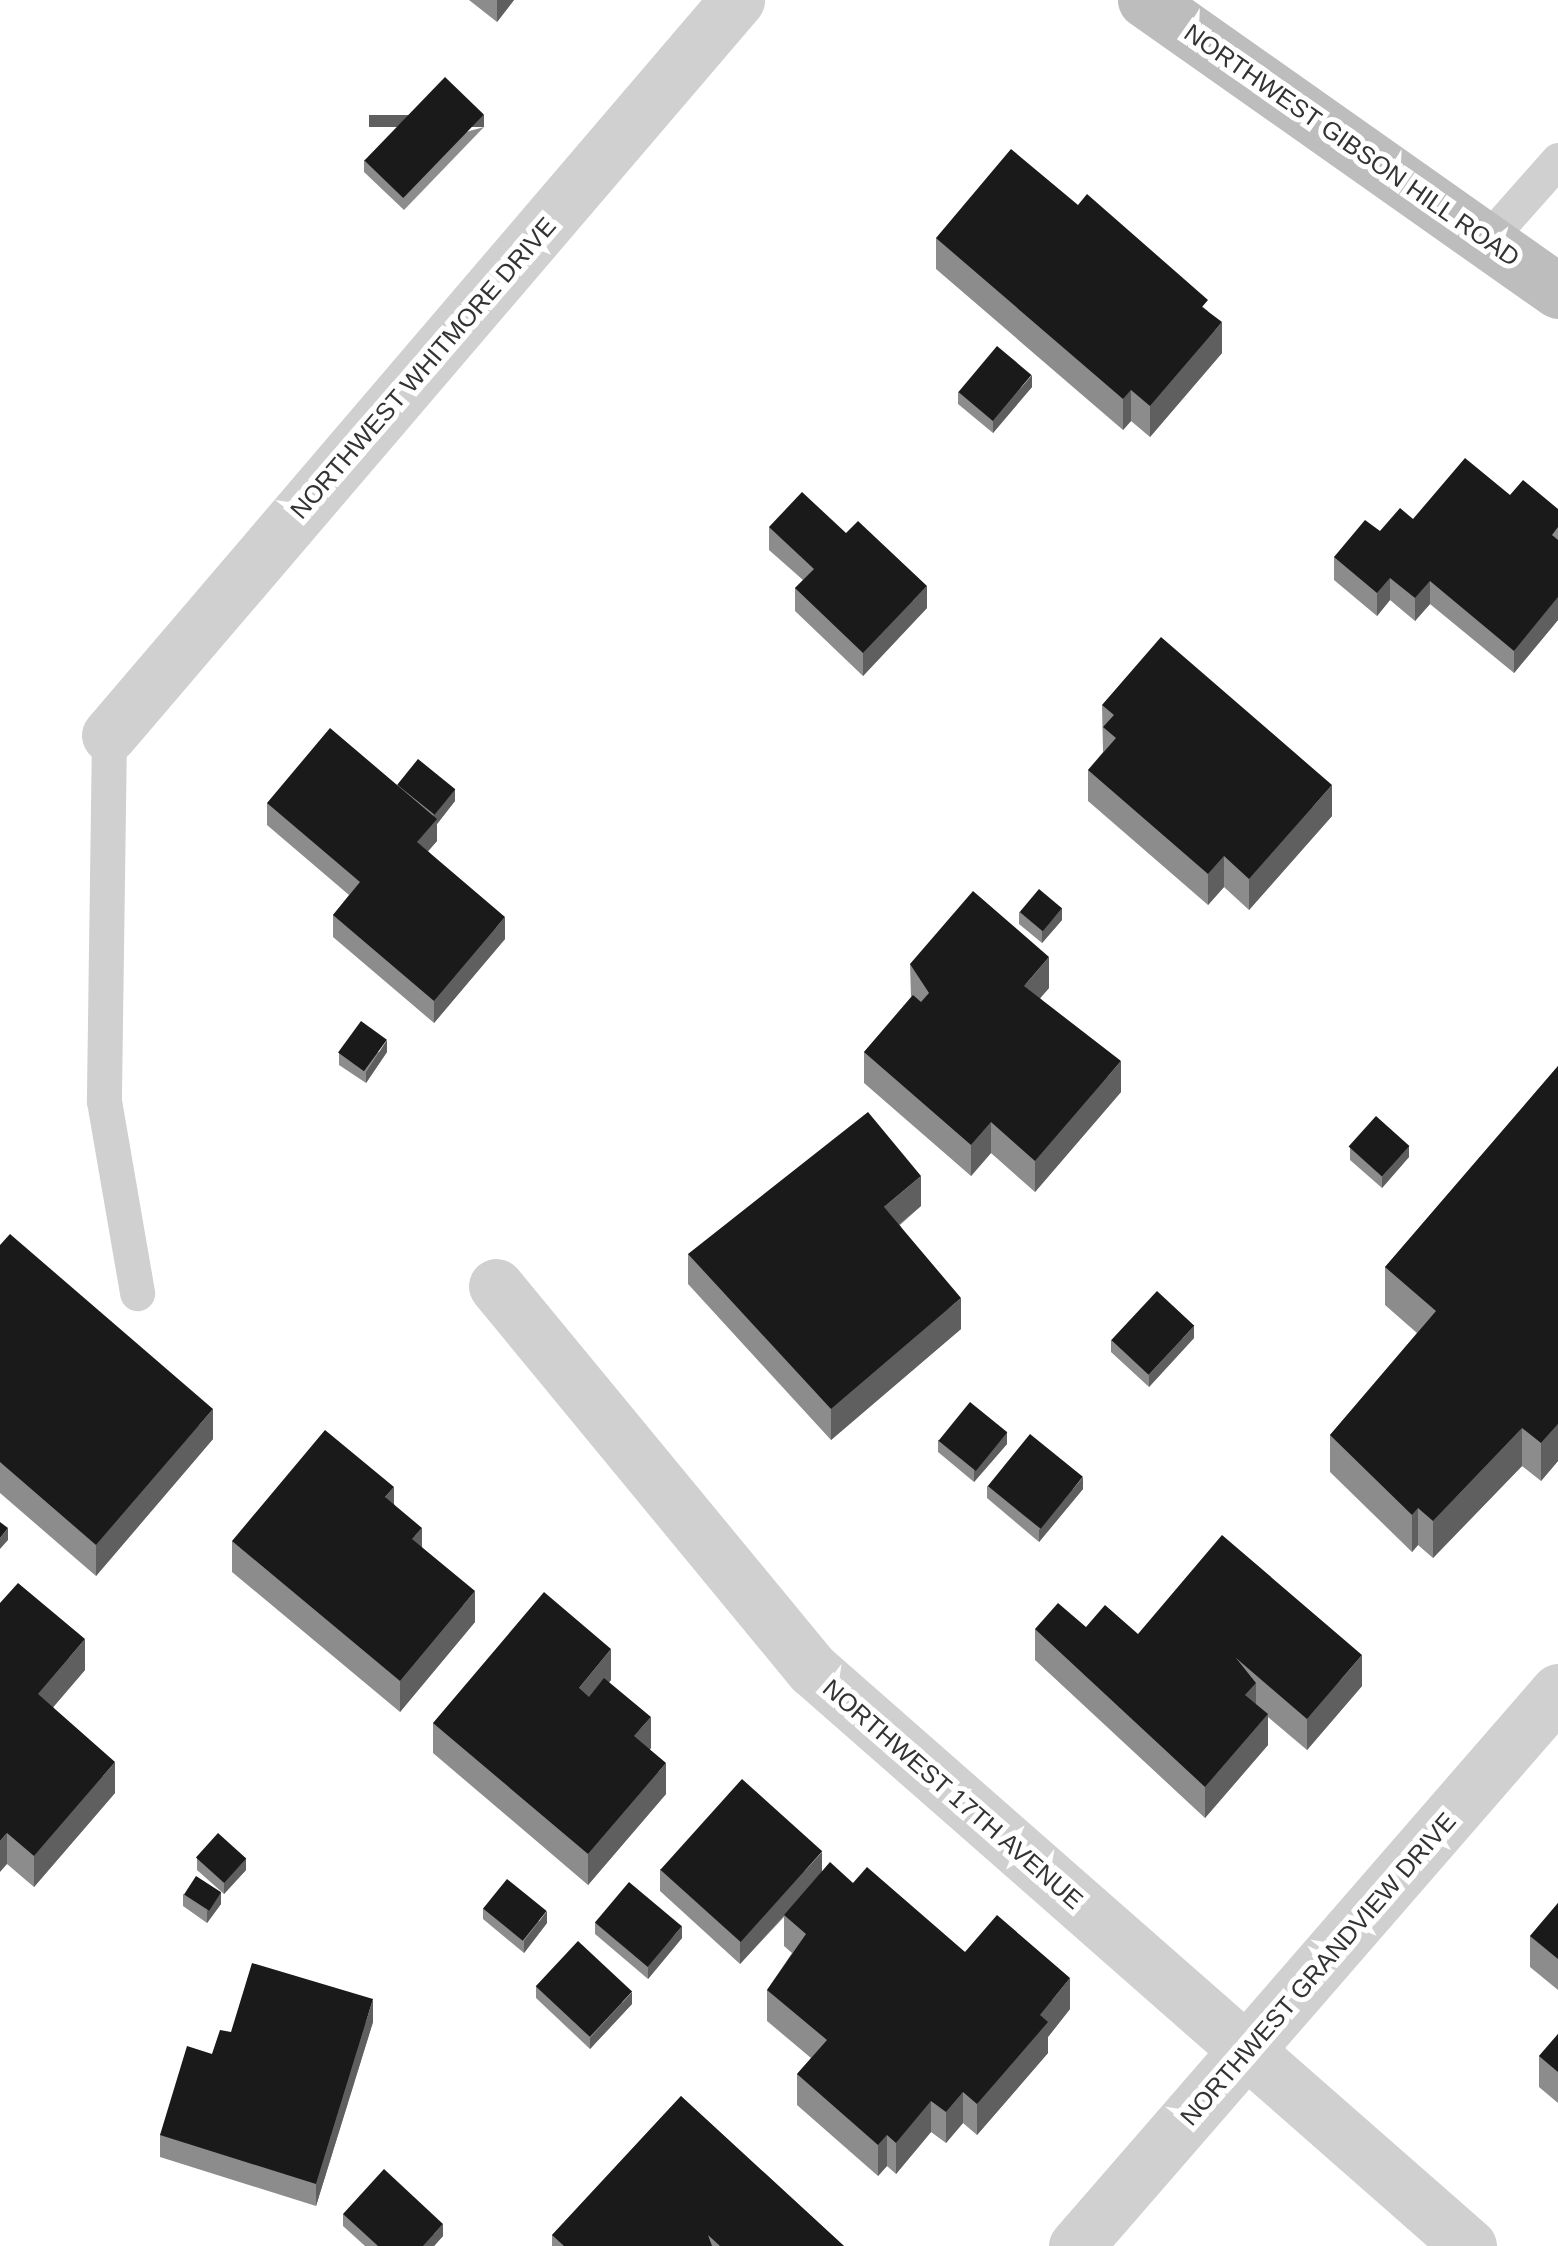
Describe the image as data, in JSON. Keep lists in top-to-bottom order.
{
  "streets": {
    "main road": ["NORTHWEST GIBSON HILL ROAD"],
    "street": ["NORTHWEST WHITMORE DRIVE", "NORTHWEST 17TH AVENUE", "NORTHWEST GRANDVIEW DRIVE"]
  },
  "crossings": [
    ["NORTHWEST 17TH AVENUE", "NORTHWEST GRANDVIEW DRIVE"]
  ]
}
